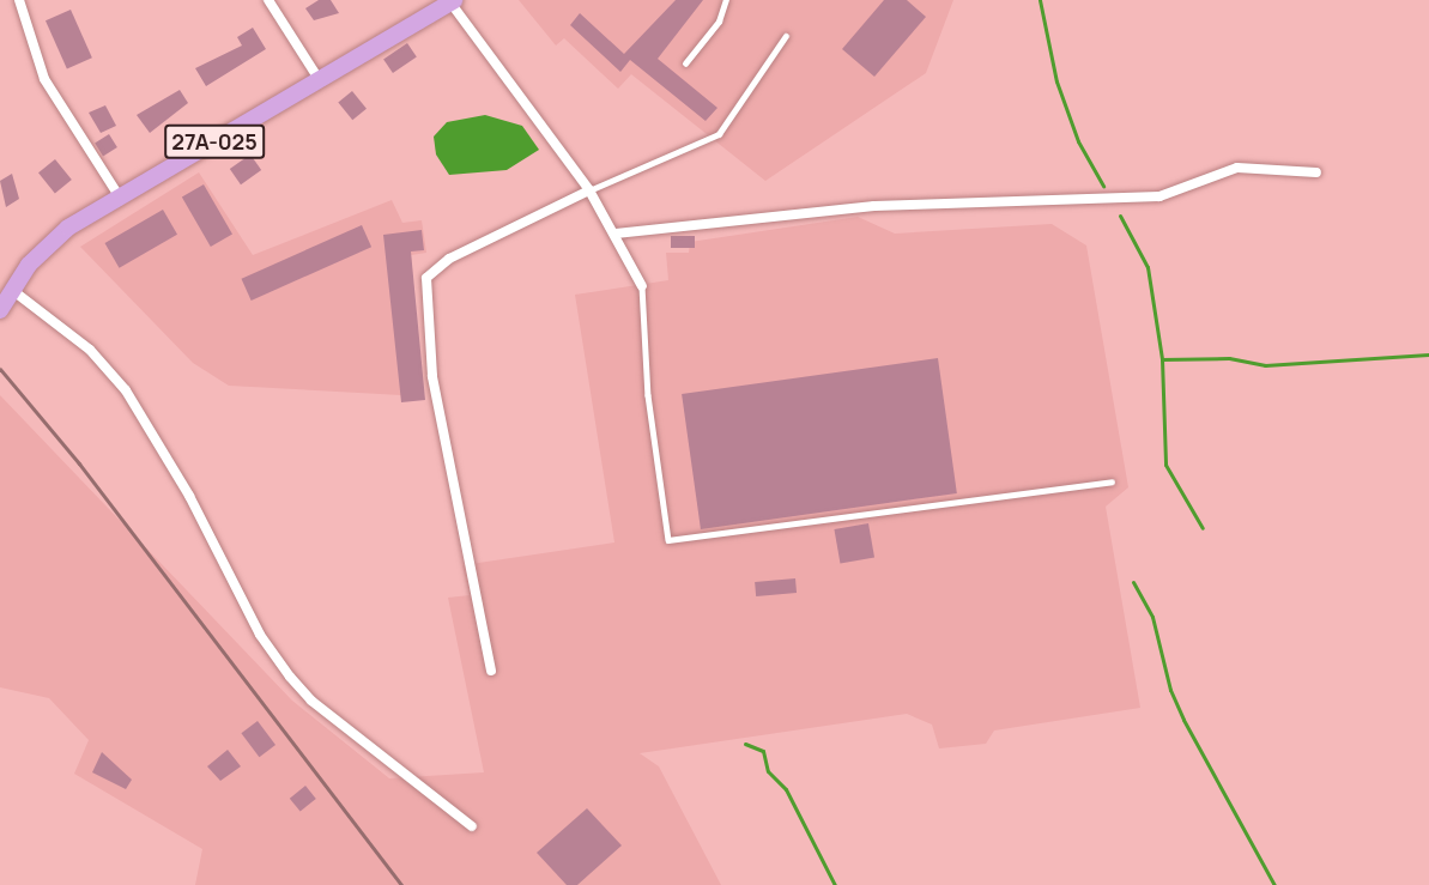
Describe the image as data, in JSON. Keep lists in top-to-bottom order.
{
  "streets": {
    "main road": ["27А-025"]
  }
}
